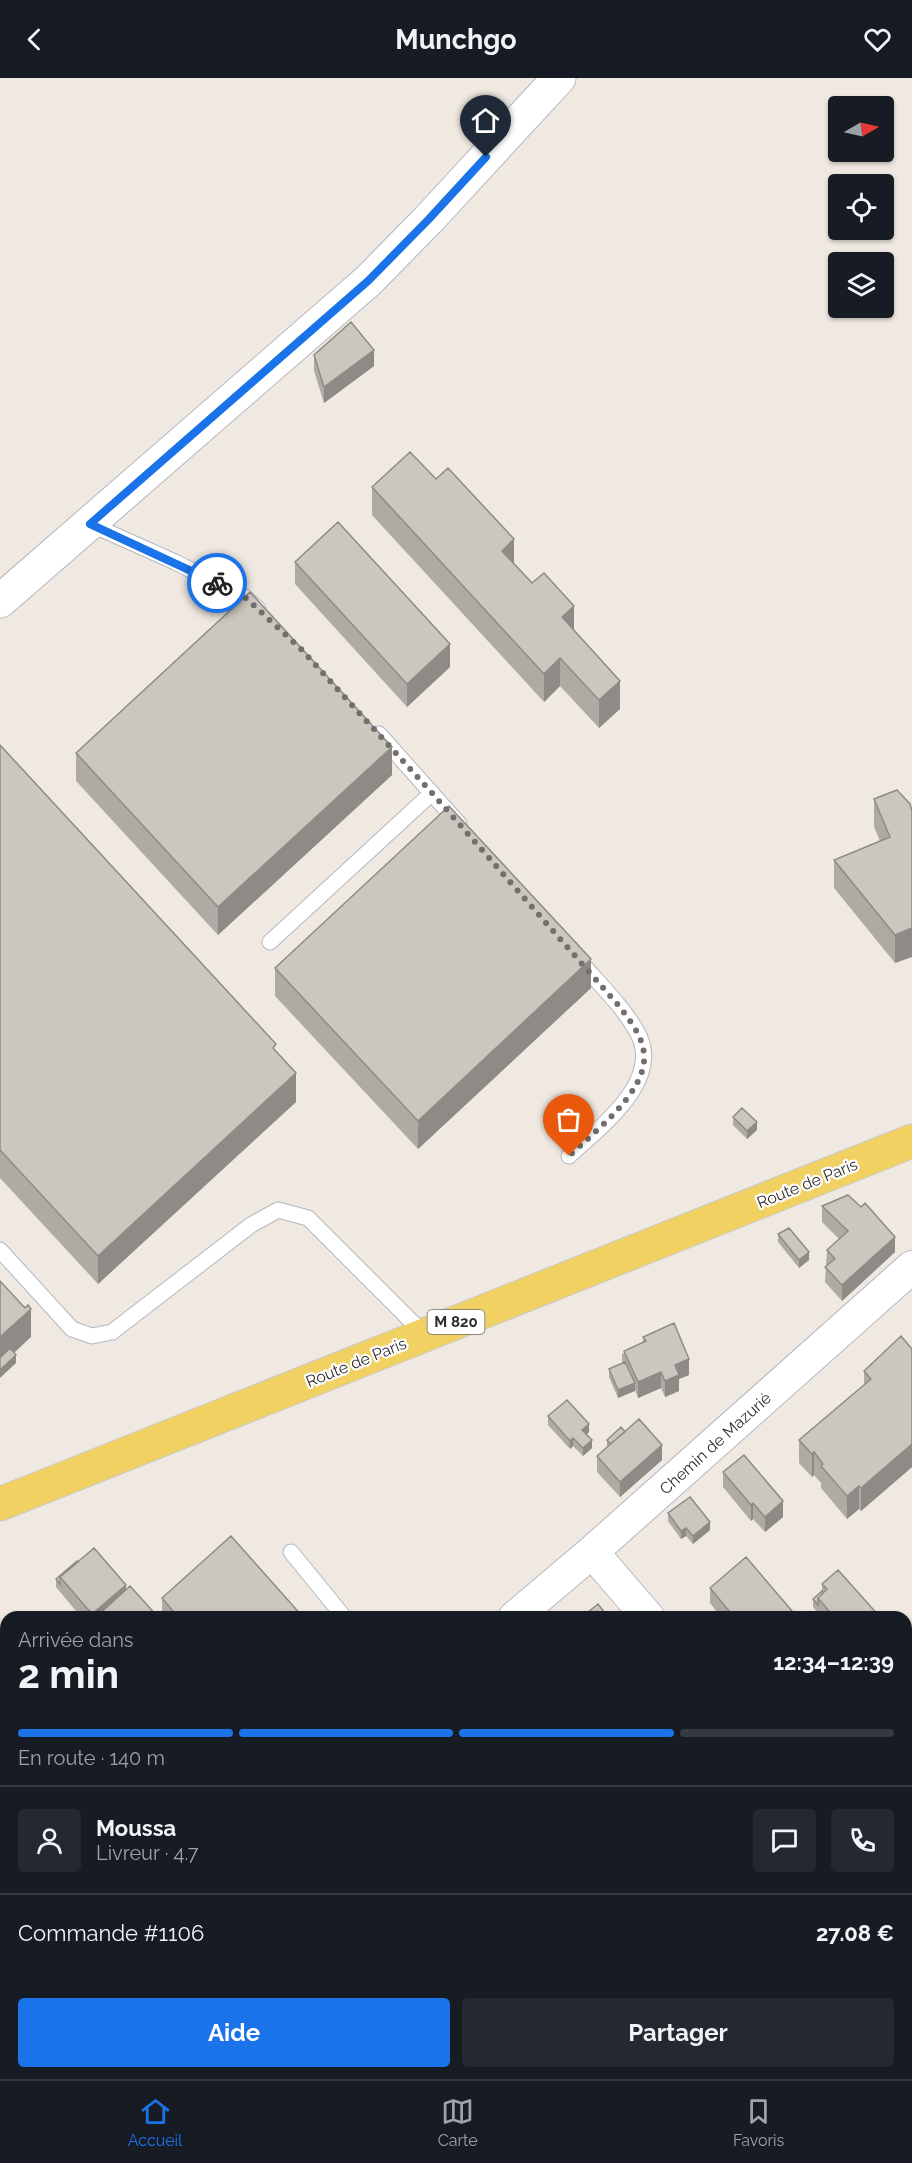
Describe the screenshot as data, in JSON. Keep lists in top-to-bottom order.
{
  "streets": {
    "main road": ["Route de Paris", "M 820"],
    "street": ["Chemin de Mazurié"]
  },
  "north": "right",
  "page": {
    "header": "Munchgo",
    "heading": ["2 min", "Arrivée dans", "12:34–12:39"],
    "panel": [
      "Moussa",
      "Livreur · 4.7",
      "Commande #1106",
      "27.08 €"
    ],
    "bar": "En route · 140 m",
    "buttons": ["Aide", "Partager"],
    "tabs": ["Accueil", "Carte", "Favoris"]
  }
}
